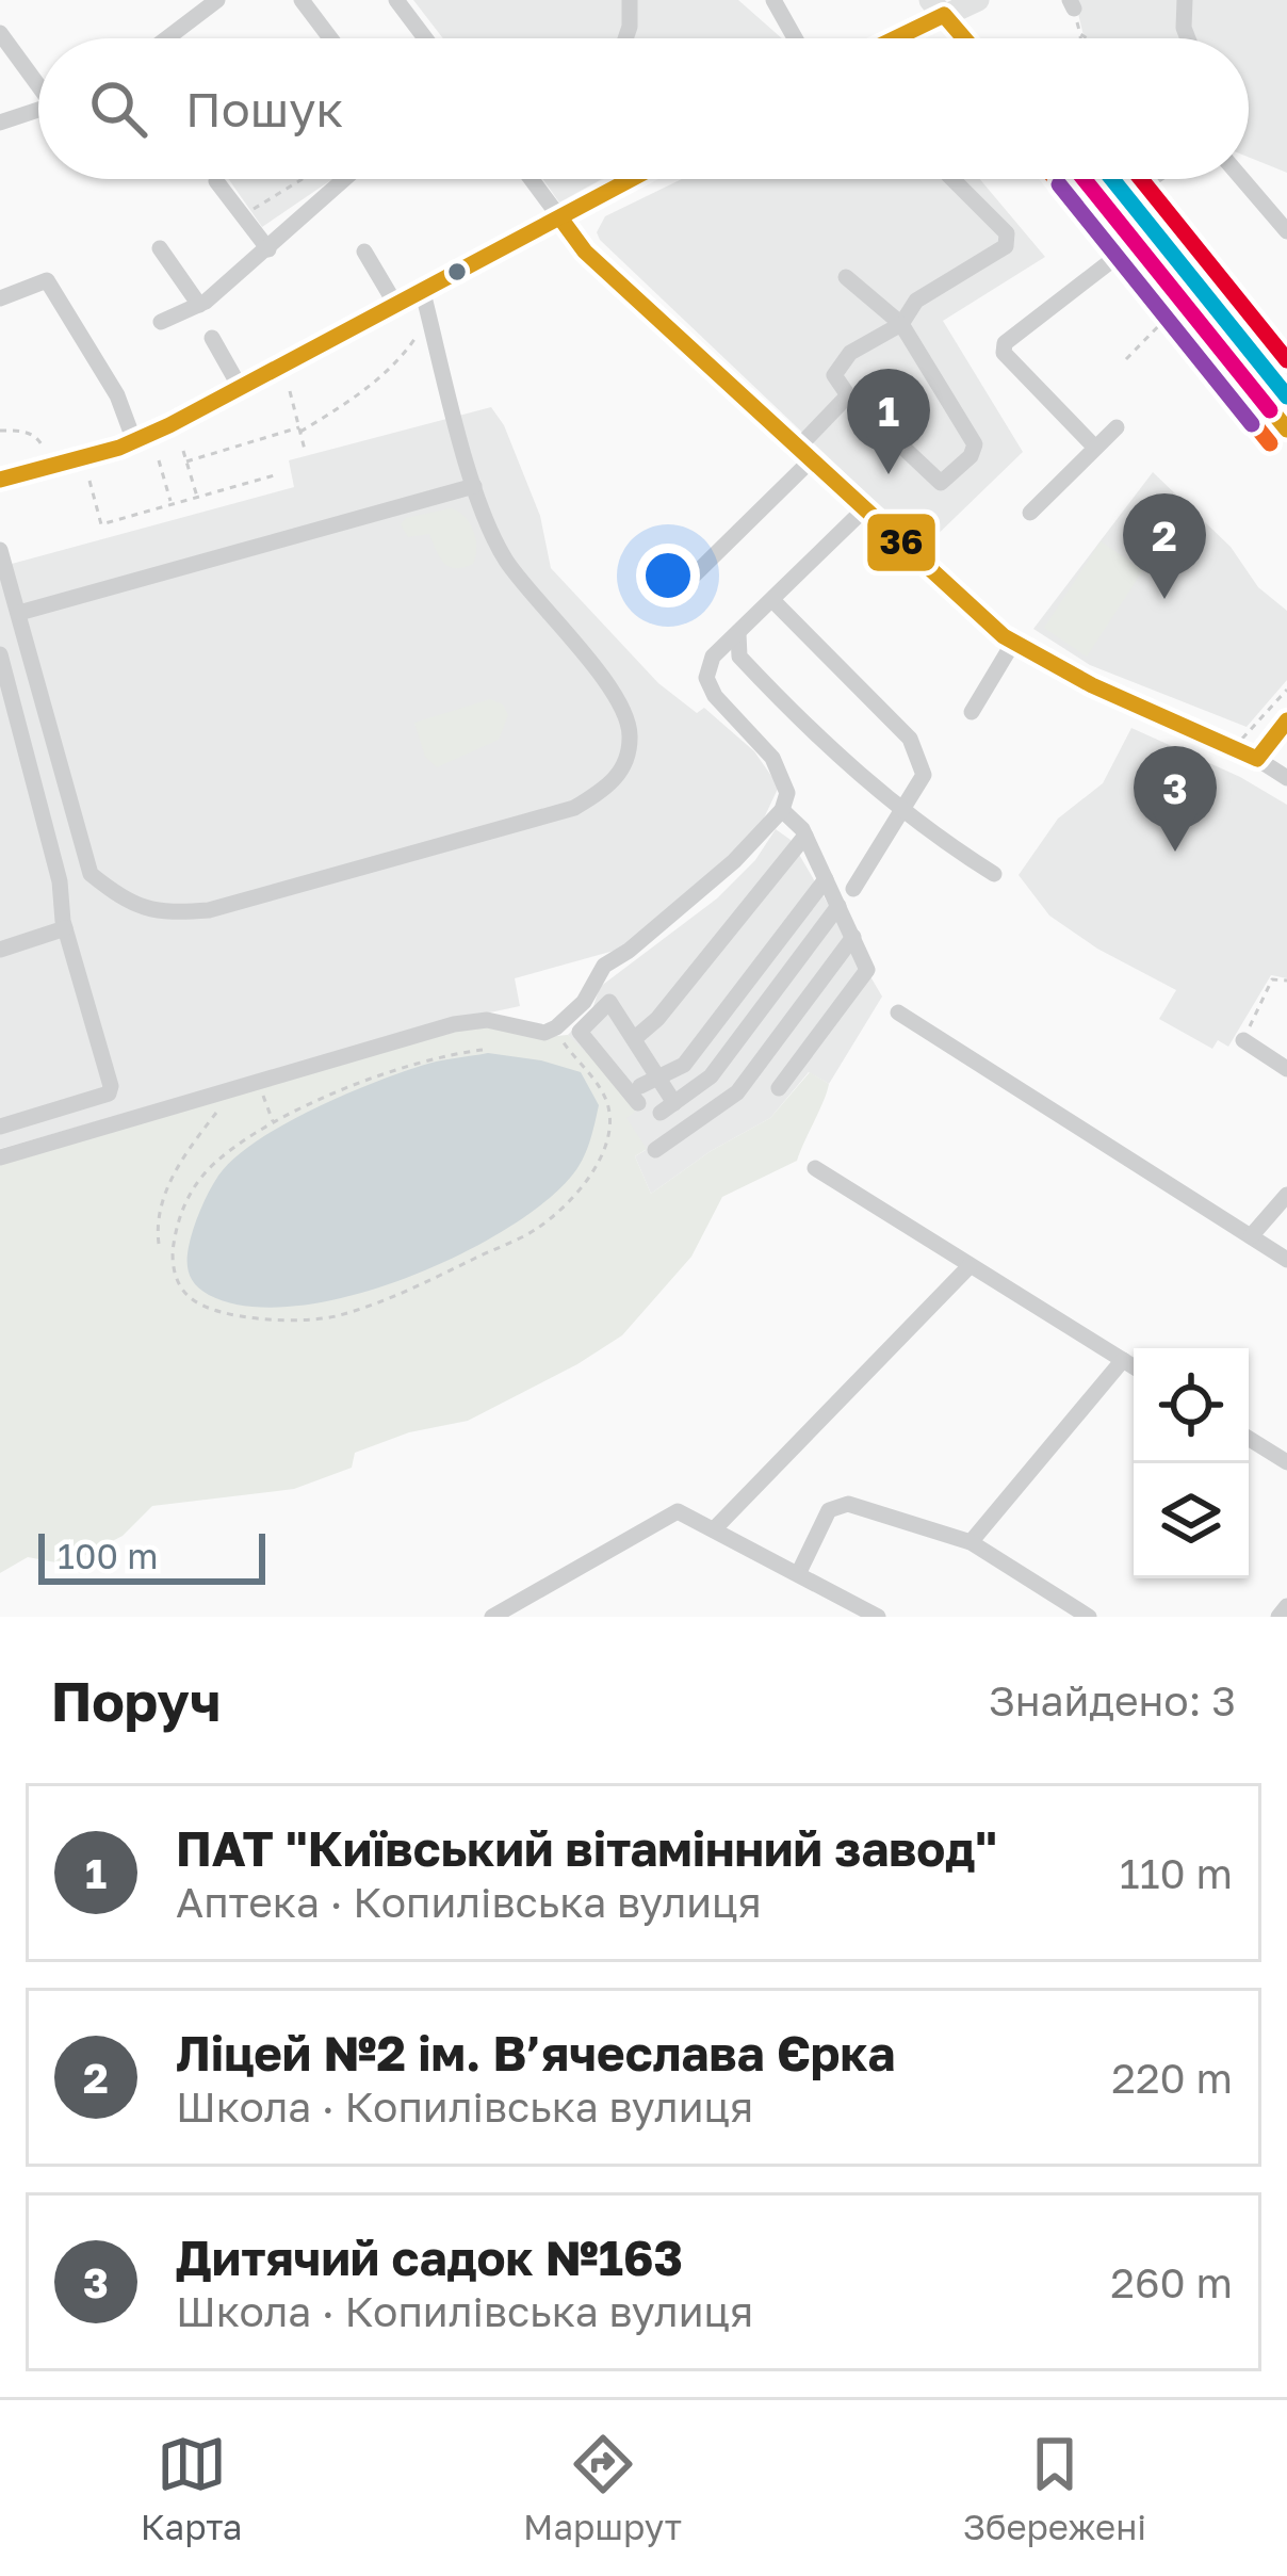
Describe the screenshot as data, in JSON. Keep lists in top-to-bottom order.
{
  "lines": ["transit line 36"],
  "scale_bar": "100 m",
  "page": {
    "search": "Пошук",
    "pins": ["1", "2", "3"],
    "scale": "100 m",
    "heading": ["Поруч", "Знайдено: 3"],
    "list": [
      {
        "mark": "1",
        "name": "ПАТ \"Київський вітамінний завод\"",
        "note": "Аптека · Копилівська вулиця",
        "value": "110 m"
      },
      {
        "mark": "2",
        "name": "Ліцей №2 ім. В’ячеслава Єрка",
        "note": "Школа · Копилівська вулиця",
        "value": "220 m"
      },
      {
        "mark": "3",
        "name": "Дитячий садок №163",
        "note": "Школа · Копилівська вулиця",
        "value": "260 m"
      }
    ],
    "nav": ["Карта", "Маршрут", "Збережені"]
  }
}
